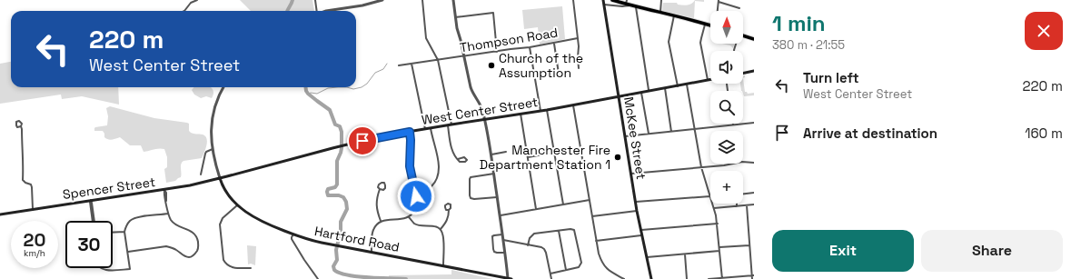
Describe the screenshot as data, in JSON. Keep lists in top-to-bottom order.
{
  "streets": {
    "main road": [
      "West Center Street",
      "McKee Street",
      "Spencer Street",
      "Hartford Road"
    ],
    "street": ["Thompson Road"]
  },
  "crossings": [
    ["West Center Street", "McKee Street"],
    ["West Center Street", "Spencer Street"],
    ["West Center Street", "Hartford Road"],
    ["Spencer Street", "Hartford Road"]
  ],
  "places": ["Church of the Assumption", "Manchester Fire Department Station 1"],
  "north": "top",
  "page": {
    "heading": ["1 min", "380 m · 21:55"],
    "map_buttons": "+",
    "turn": ["220 m", "West Center Street"],
    "list": [
      {
        "name": "Turn left",
        "note": "West Center Street",
        "value": "220 m"
      },
      {
        "name": "Arrive at destination",
        "value": "160 m"
      }
    ],
    "speed": "20 km/h",
    "limit": "30",
    "buttons": ["Exit", "Share"]
  }
}
